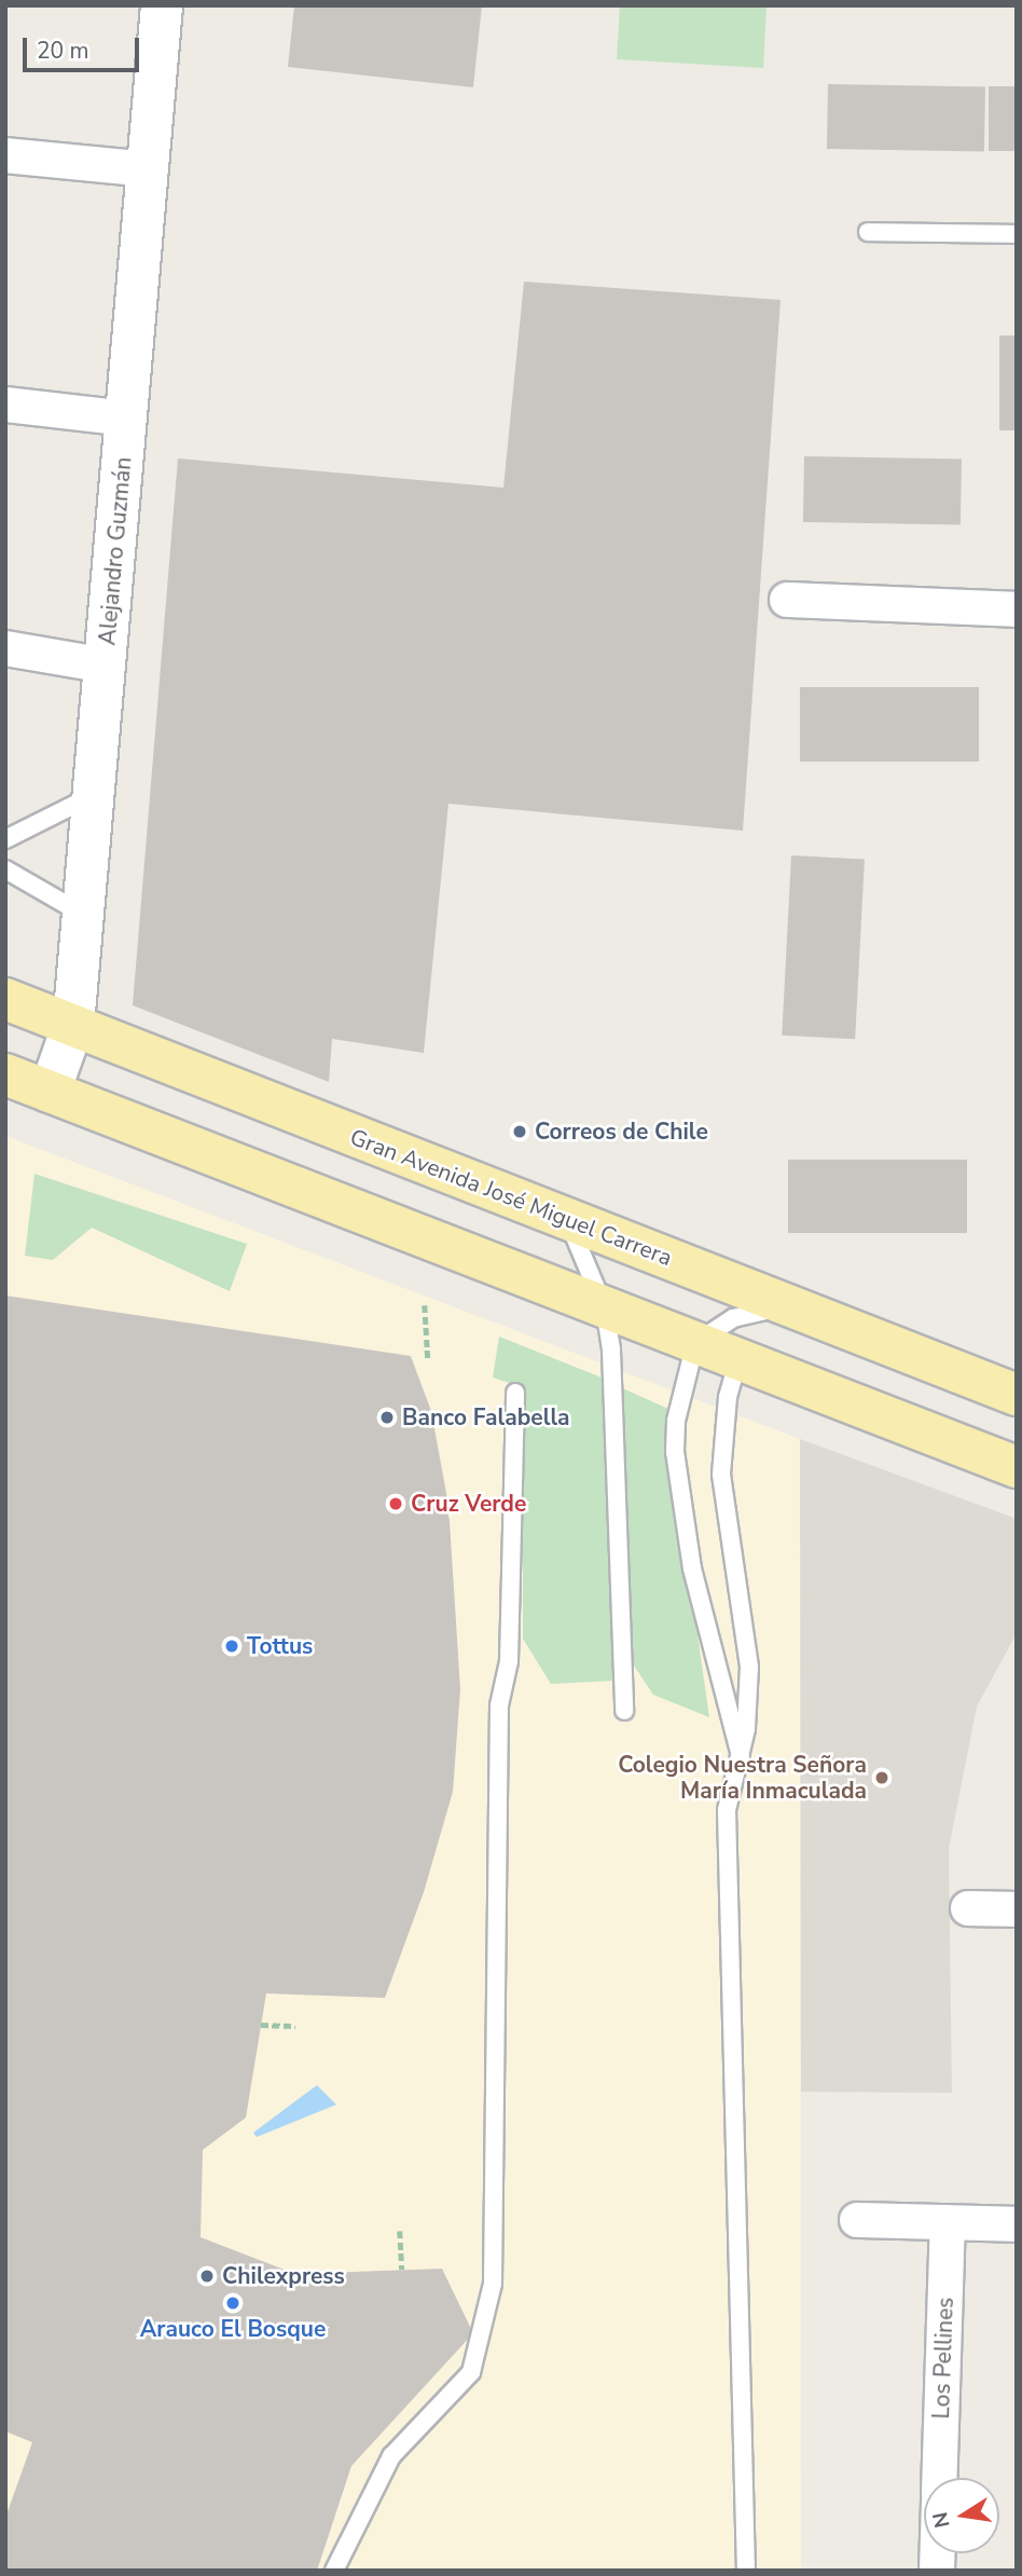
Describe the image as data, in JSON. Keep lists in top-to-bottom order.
{
  "streets": {
    "main road": ["Gran Avenida José Miguel Carrera"],
    "street": ["Alejandro Guzmán", "Los Pellines"]
  },
  "crossings": [
    ["Alejandro Guzmán", "Gran Avenida José Miguel Carrera"]
  ],
  "places": [
    "Correos de Chile",
    "Banco Falabella",
    "Cruz Verde",
    "Tottus",
    "Colegio Nuestra Señora María Inmaculada",
    "Chilexpress",
    "Arauco El Bosque"
  ],
  "scale_bar": "20 m",
  "north": "left"
}
